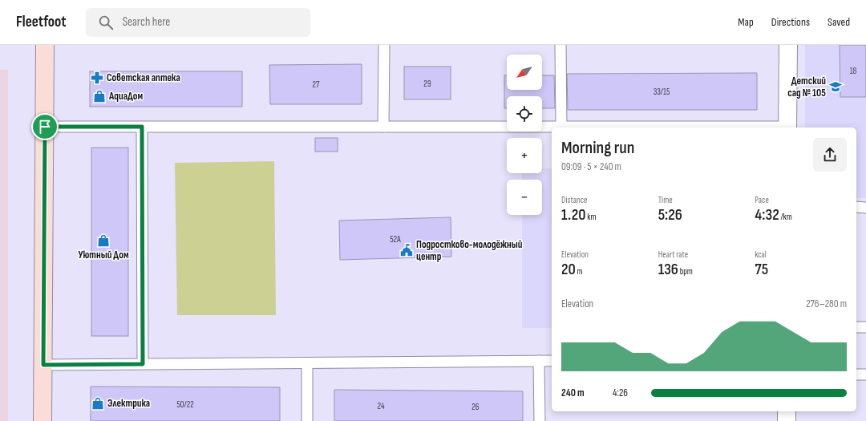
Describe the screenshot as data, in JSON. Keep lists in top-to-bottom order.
{
  "places": {
    "pharmacy": ["Советская аптека"],
    "school or university": ["Детский сад № 105"],
    "shop": ["AquaДом", "Уютный Дом", "Электрика"],
    "public building": ["Подростково-молодёжный центр"]
  },
  "house_numbers": [
    "18",
    "29",
    "27",
    "33/15",
    "52А",
    "50/22",
    "24",
    "26"
  ],
  "north": "bottom left",
  "page": {
    "header": "Fleetfoot",
    "search": "Search here",
    "nav": ["Map", "Directions", "Saved"],
    "map_buttons": ["+", "−"],
    "heading": ["Morning run", "09:09 · 5 × 240 m"],
    "stats": [
      ["Distance", "1.20 km"],
      ["Time", "5:26"],
      ["Pace", "4:32 /km"],
      ["Elevation", "20 m"],
      ["Heart rate", "136 bpm"],
      ["kcal", "75"]
    ],
    "chart": ["Elevation", "276–280 m"],
    "list": [
      {
        "name": "240 m",
        "note": "4:26"
      }
    ]
  }
}
